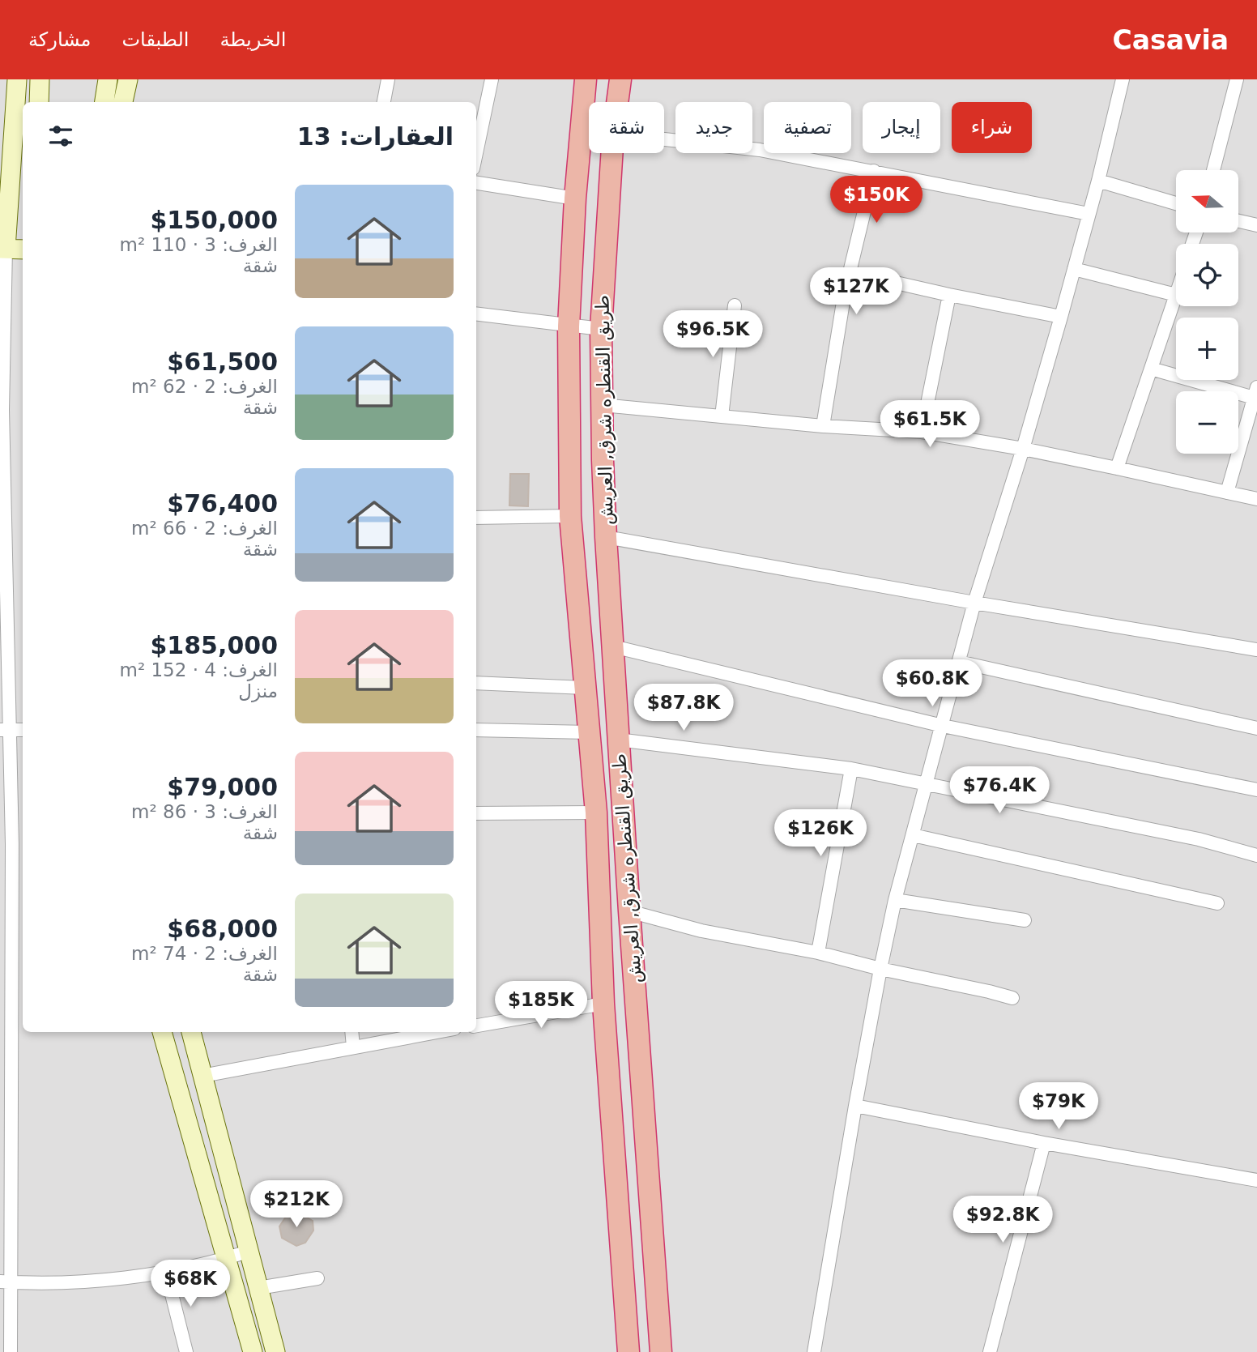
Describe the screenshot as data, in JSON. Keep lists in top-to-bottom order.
{
  "streets": {
    "highway": ["طريق القنطره شرق, العريش"]
  },
  "north": "left",
  "page": {
    "header": "Casavia",
    "nav": ["الخريطة", "الطبقات", "مشاركة"],
    "chip": [
      "شراء",
      "إيجار",
      "تصفية",
      "جديد",
      "شقة"
    ],
    "heading": "العقارات: 13",
    "map_buttons": ["+", "−"],
    "list": [
      {
        "name": "$150,000",
        "note": "الغرف: 3 · 110 m² · شقة"
      },
      {
        "name": "$61,500",
        "note": "الغرف: 2 · 62 m² · شقة"
      },
      {
        "name": "$76,400",
        "note": "الغرف: 2 · 66 m² · شقة"
      },
      {
        "name": "$185,000",
        "note": "الغرف: 4 · 152 m² · منزل"
      },
      {
        "name": "$79,000",
        "note": "الغرف: 3 · 86 m² · شقة"
      },
      {
        "name": "$68,000",
        "note": "الغرف: 2 · 74 m² · شقة"
      }
    ],
    "price": [
      "$150K",
      "$127K",
      "$96.5K",
      "$61.5K",
      "$60.8K",
      "$87.8K",
      "$76.4K",
      "$126K",
      "$185K",
      "$79K",
      "$212K",
      "$92.8K",
      "$68K"
    ]
  }
}
